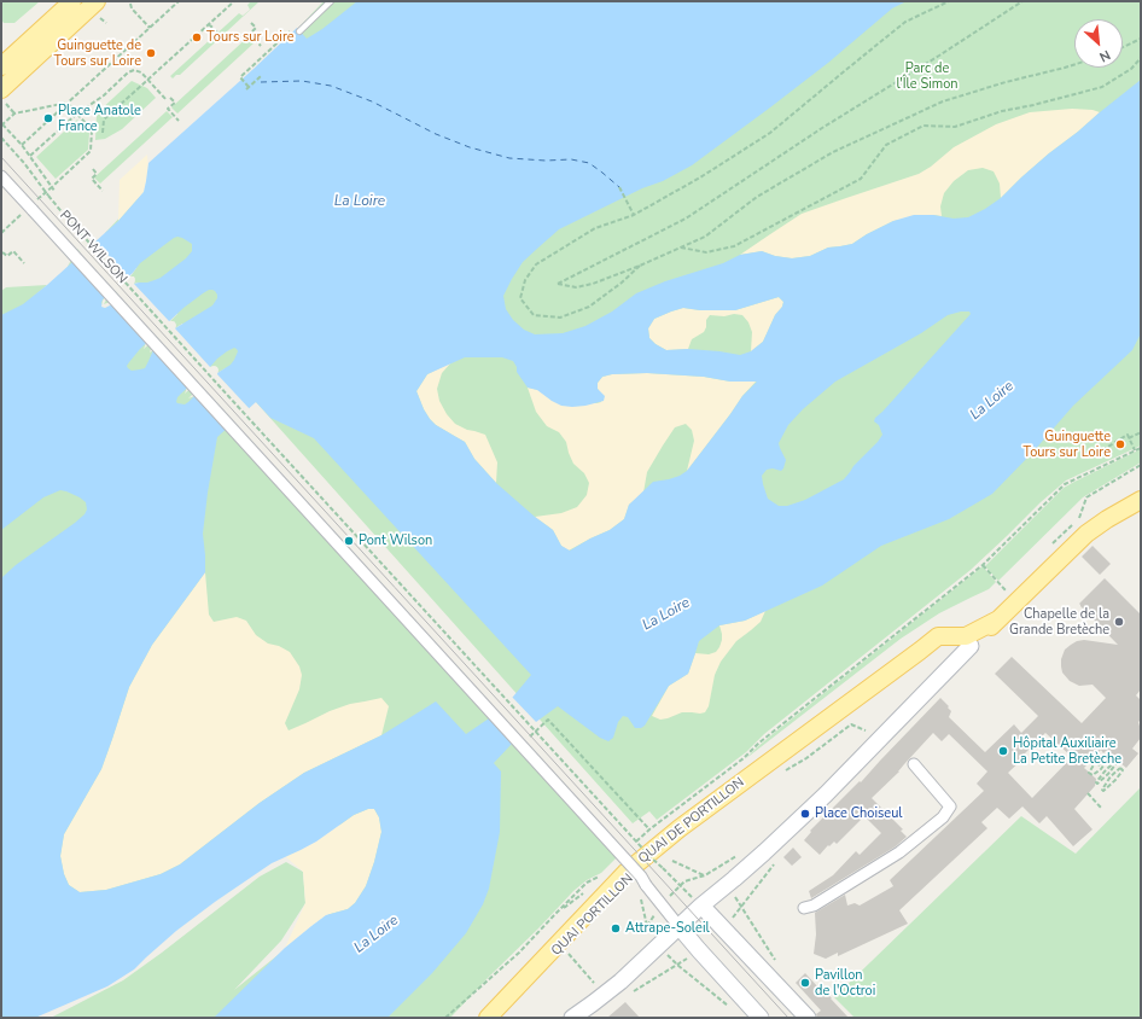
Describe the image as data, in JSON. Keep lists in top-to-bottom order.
{
  "streets": {
    "main road": ["QUAI DE PORTILLON"],
    "street": ["PONT WILSON"]
  },
  "crossings": [
    ["PONT WILSON", "QUAI DE PORTILLON"]
  ],
  "water": ["La Loire"],
  "parks": ["Parc de l'Île Simon"],
  "places": [
    "Tours sur Loire",
    "Guinguette de Tours sur Loire",
    "Place Anatole France",
    "Guinguette Tours sur Loire",
    "Pont Wilson",
    "Chapelle de la Grande Bretèche",
    "Hôpital Auxiliaire La Petite Bretèche",
    "Place Choiseul",
    "Attrape-Soleil",
    "Pavillon de l'Octroi"
  ],
  "north": "bottom right"
}
